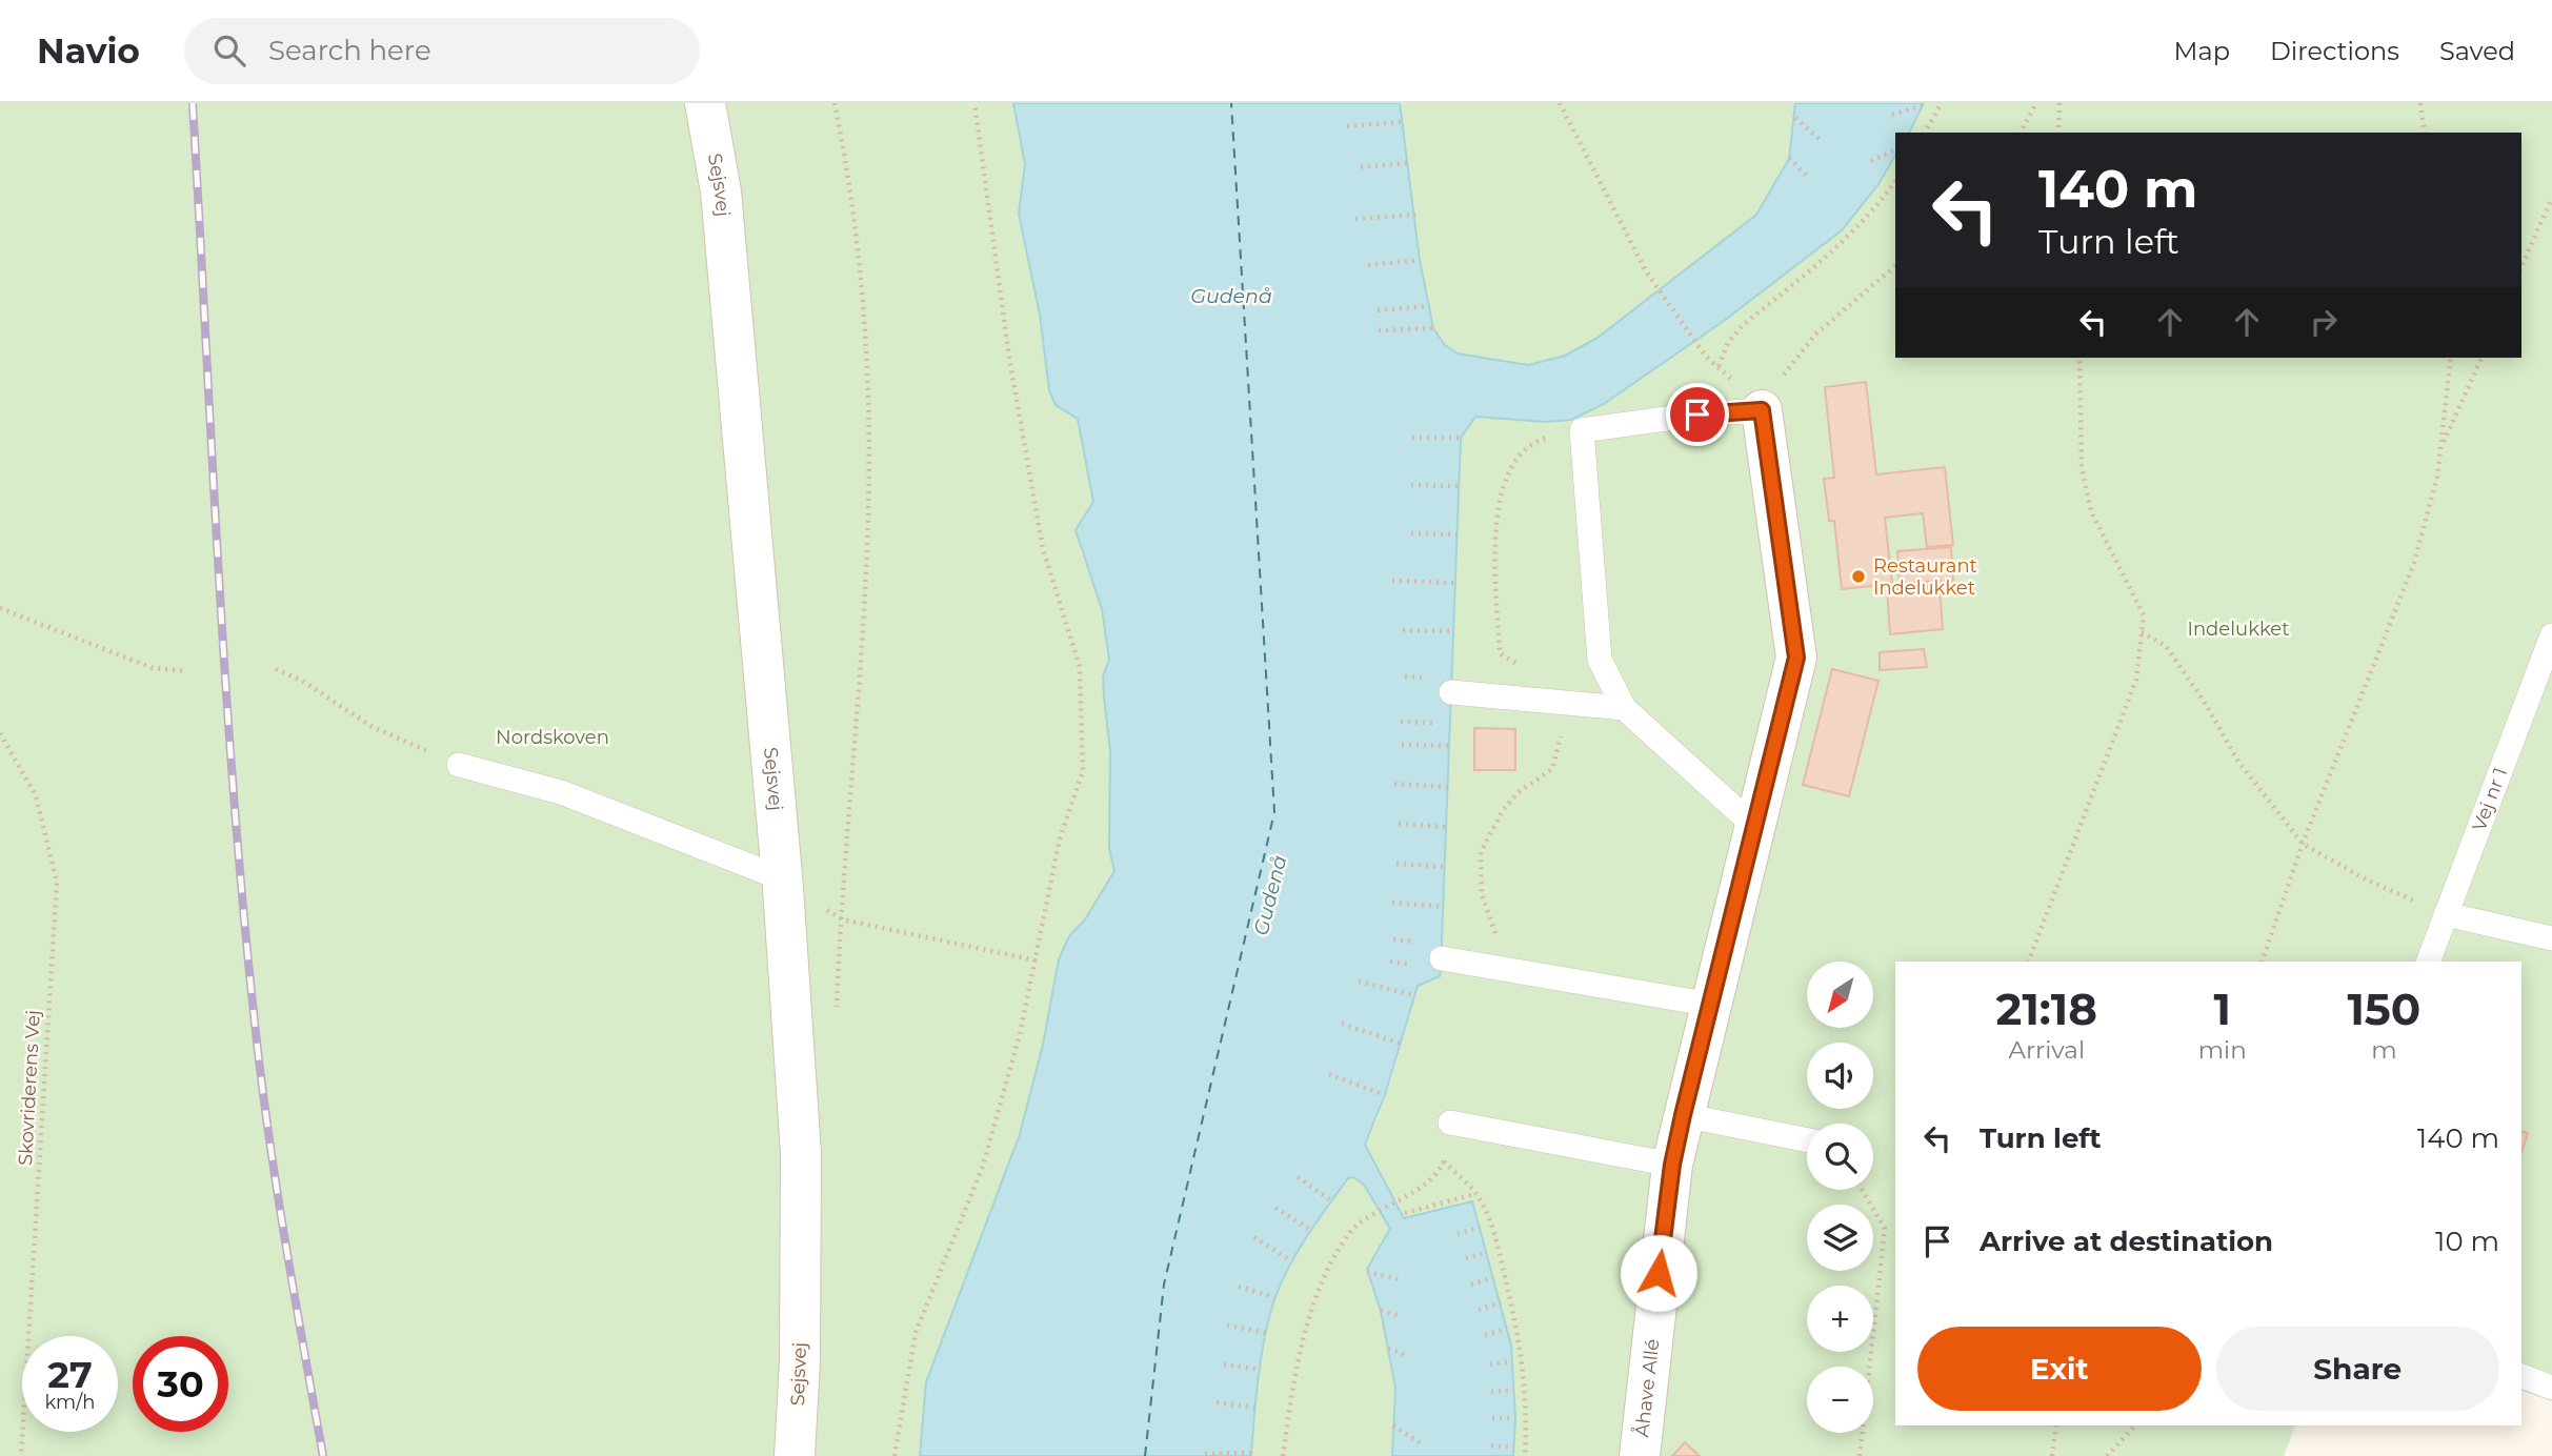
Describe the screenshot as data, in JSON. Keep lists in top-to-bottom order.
{
  "streets": {
    "street": ["Sejsvej", "Åhave Allé"],
    "lane": ["Vej nr 1"],
    "path": ["Skovriderens Vej"]
  },
  "water": ["Gudenå"],
  "parks": ["Indelukket", "Nordskoven"],
  "places": ["Restaurant Indelukket"],
  "north": "bottom left",
  "page": {
    "header": "Navio",
    "search": "Search here",
    "nav": ["Map", "Directions", "Saved"],
    "turn": ["140 m", "Turn left"],
    "map_buttons": ["+", "−"],
    "eta": [
      "21:18",
      "Arrival",
      "1",
      "min",
      "150",
      "m"
    ],
    "list": [
      {
        "name": "Turn left",
        "value": "140 m"
      },
      {
        "name": "Arrive at destination",
        "value": "10 m"
      }
    ],
    "buttons": ["Exit", "Share"],
    "speed": "27 km/h",
    "limit": "30"
  }
}
